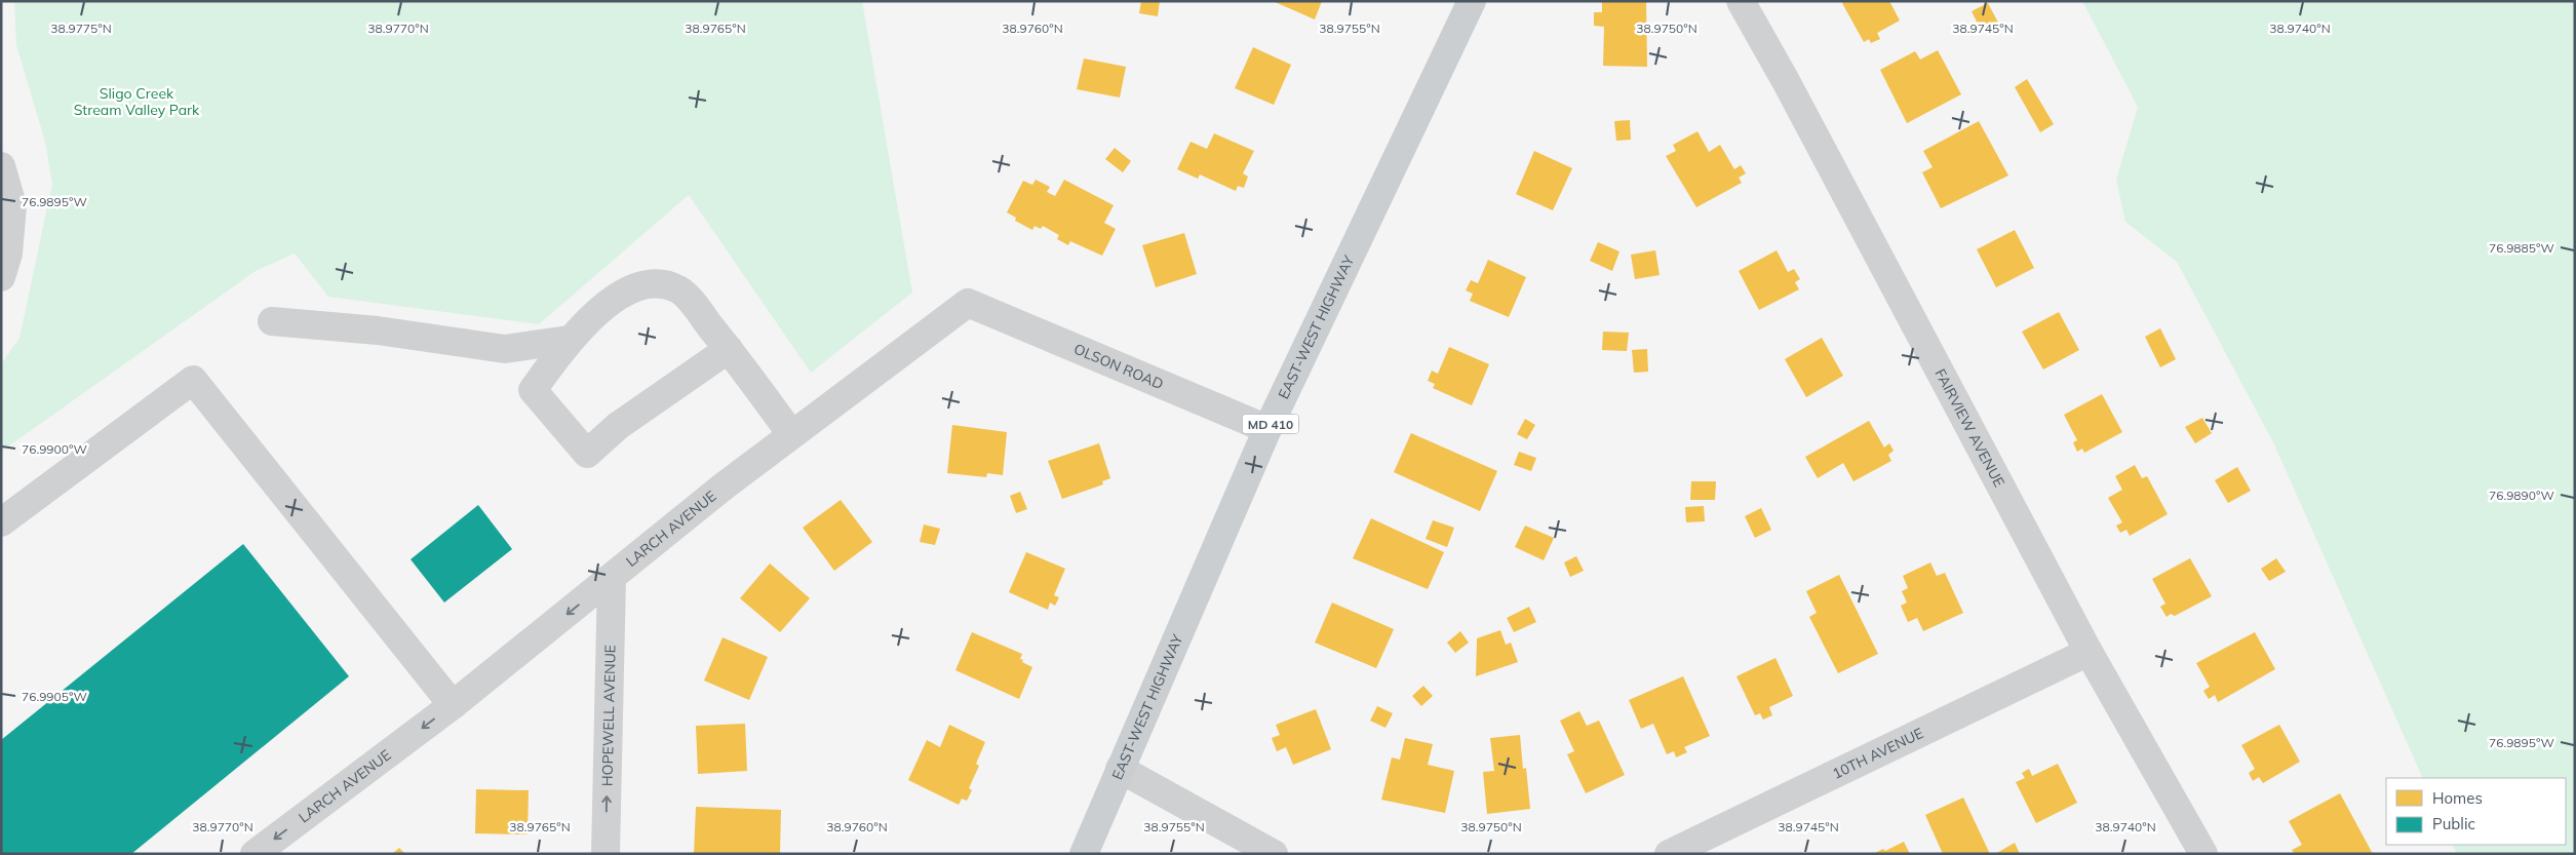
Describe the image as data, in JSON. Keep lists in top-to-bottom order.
{
  "streets": {
    "main road": ["EAST-WEST HIGHWAY", "MD 410"],
    "street": [
      "OLSON ROAD",
      "FAIRVIEW AVENUE",
      "LARCH AVENUE",
      "HOPEWELL AVENUE",
      "10TH AVENUE"
    ]
  },
  "crossings": [
    ["EAST-WEST HIGHWAY", "OLSON ROAD"],
    ["OLSON ROAD", "LARCH AVENUE"],
    ["FAIRVIEW AVENUE", "10TH AVENUE"],
    ["LARCH AVENUE", "HOPEWELL AVENUE"]
  ],
  "one_way": ["LARCH AVENUE", "HOPEWELL AVENUE"],
  "parks": ["Sligo Creek Stream Valley Park"],
  "legend": ["Homes", "Public"],
  "coordinates": [
    "38.9775°N",
    "38.9770°N",
    "38.9765°N",
    "38.9760°N",
    "38.9755°N",
    "38.9750°N",
    "38.9745°N",
    "38.9740°N",
    "76.9895°W",
    "76.9885°W",
    "76.9900°W",
    "76.9890°W",
    "76.9905°W"
  ]
}
